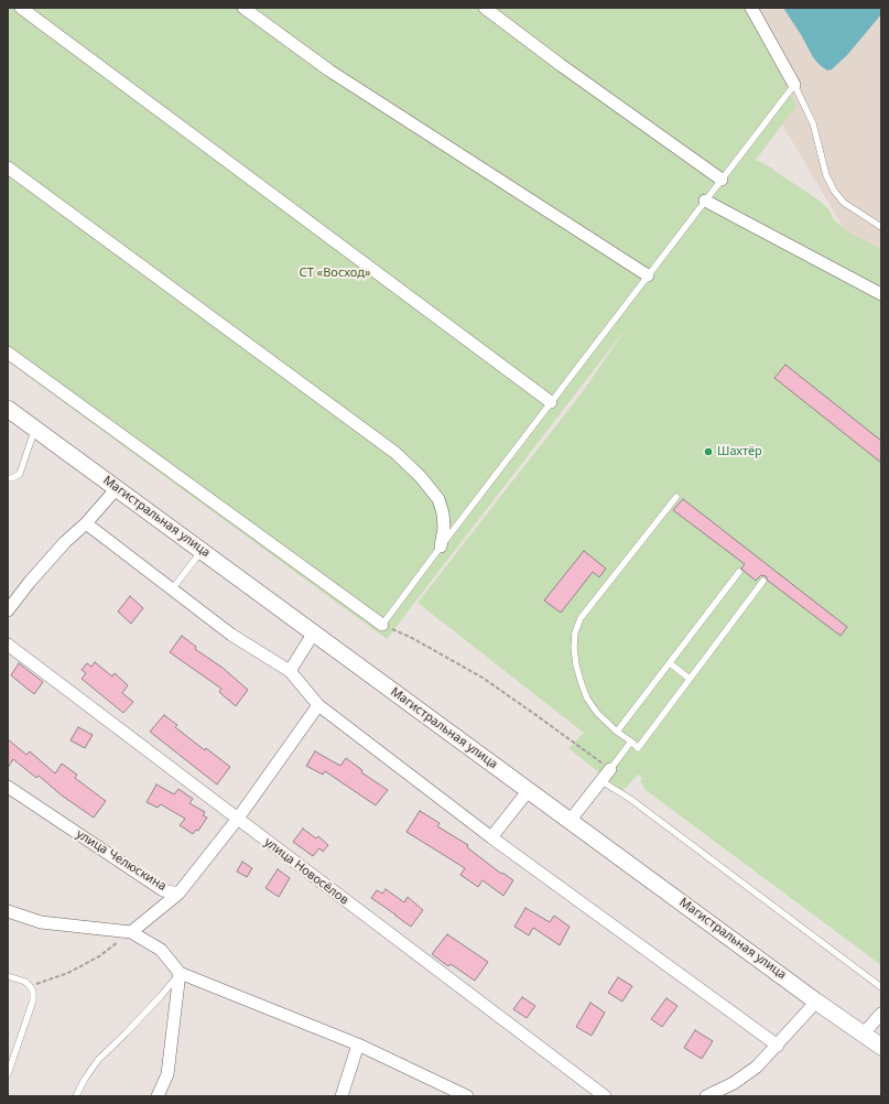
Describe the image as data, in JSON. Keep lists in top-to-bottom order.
{
  "streets": {
    "main road": ["Магистральная улица"],
    "street": ["улица Челюскина", "улица Новосёлов"]
  },
  "crossings": [
    ["улица Челюскина", "улица Новосёлов"]
  ],
  "parks": ["СТ «Восход»"],
  "places": ["Шахтёр"]
}
